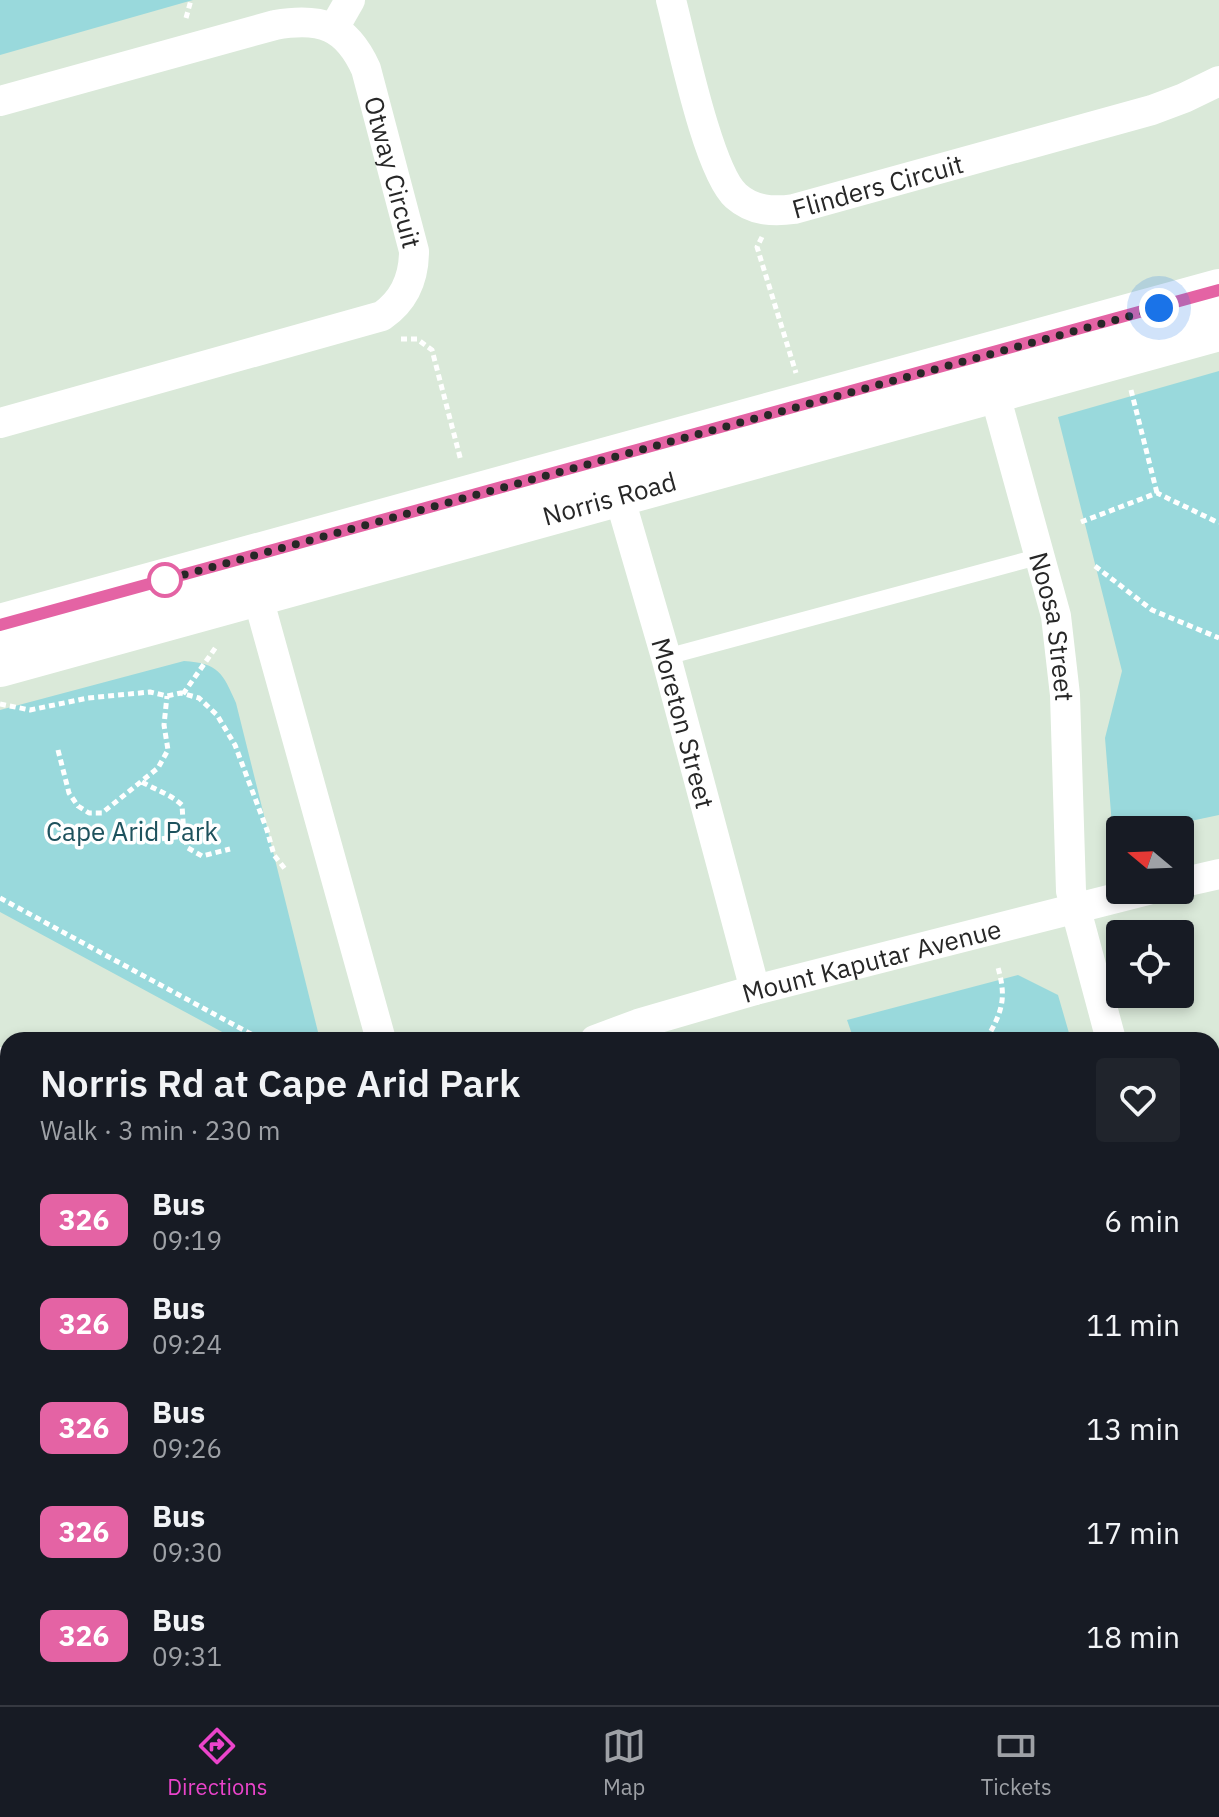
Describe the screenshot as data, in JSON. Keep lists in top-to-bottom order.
{
  "streets": {
    "main road": ["Norris Road"],
    "street": [
      "Otway Circuit",
      "Flinders Circuit",
      "Noosa Street",
      "Moreton Street",
      "Mount Kaputar Avenue"
    ]
  },
  "crossings": [
    ["Norris Road", "Noosa Street"],
    ["Norris Road", "Moreton Street"],
    ["Noosa Street", "Mount Kaputar Avenue"],
    ["Moreton Street", "Mount Kaputar Avenue"]
  ],
  "parks": ["Cape Arid Park"],
  "lines": ["bus line 326"],
  "north": "left",
  "page": {
    "heading": ["Norris Rd at Cape Arid Park", "Walk · 3 min · 230 m"],
    "list": [
      {
        "mark": "326",
        "name": "Bus",
        "note": "09:19",
        "value": "6 min"
      },
      {
        "mark": "326",
        "name": "Bus",
        "note": "09:24",
        "value": "11 min"
      },
      {
        "mark": "326",
        "name": "Bus",
        "note": "09:26",
        "value": "13 min"
      },
      {
        "mark": "326",
        "name": "Bus",
        "note": "09:30",
        "value": "17 min"
      },
      {
        "mark": "326",
        "name": "Bus",
        "note": "09:31",
        "value": "18 min"
      }
    ],
    "tabs": ["Directions", "Map", "Tickets"]
  }
}
